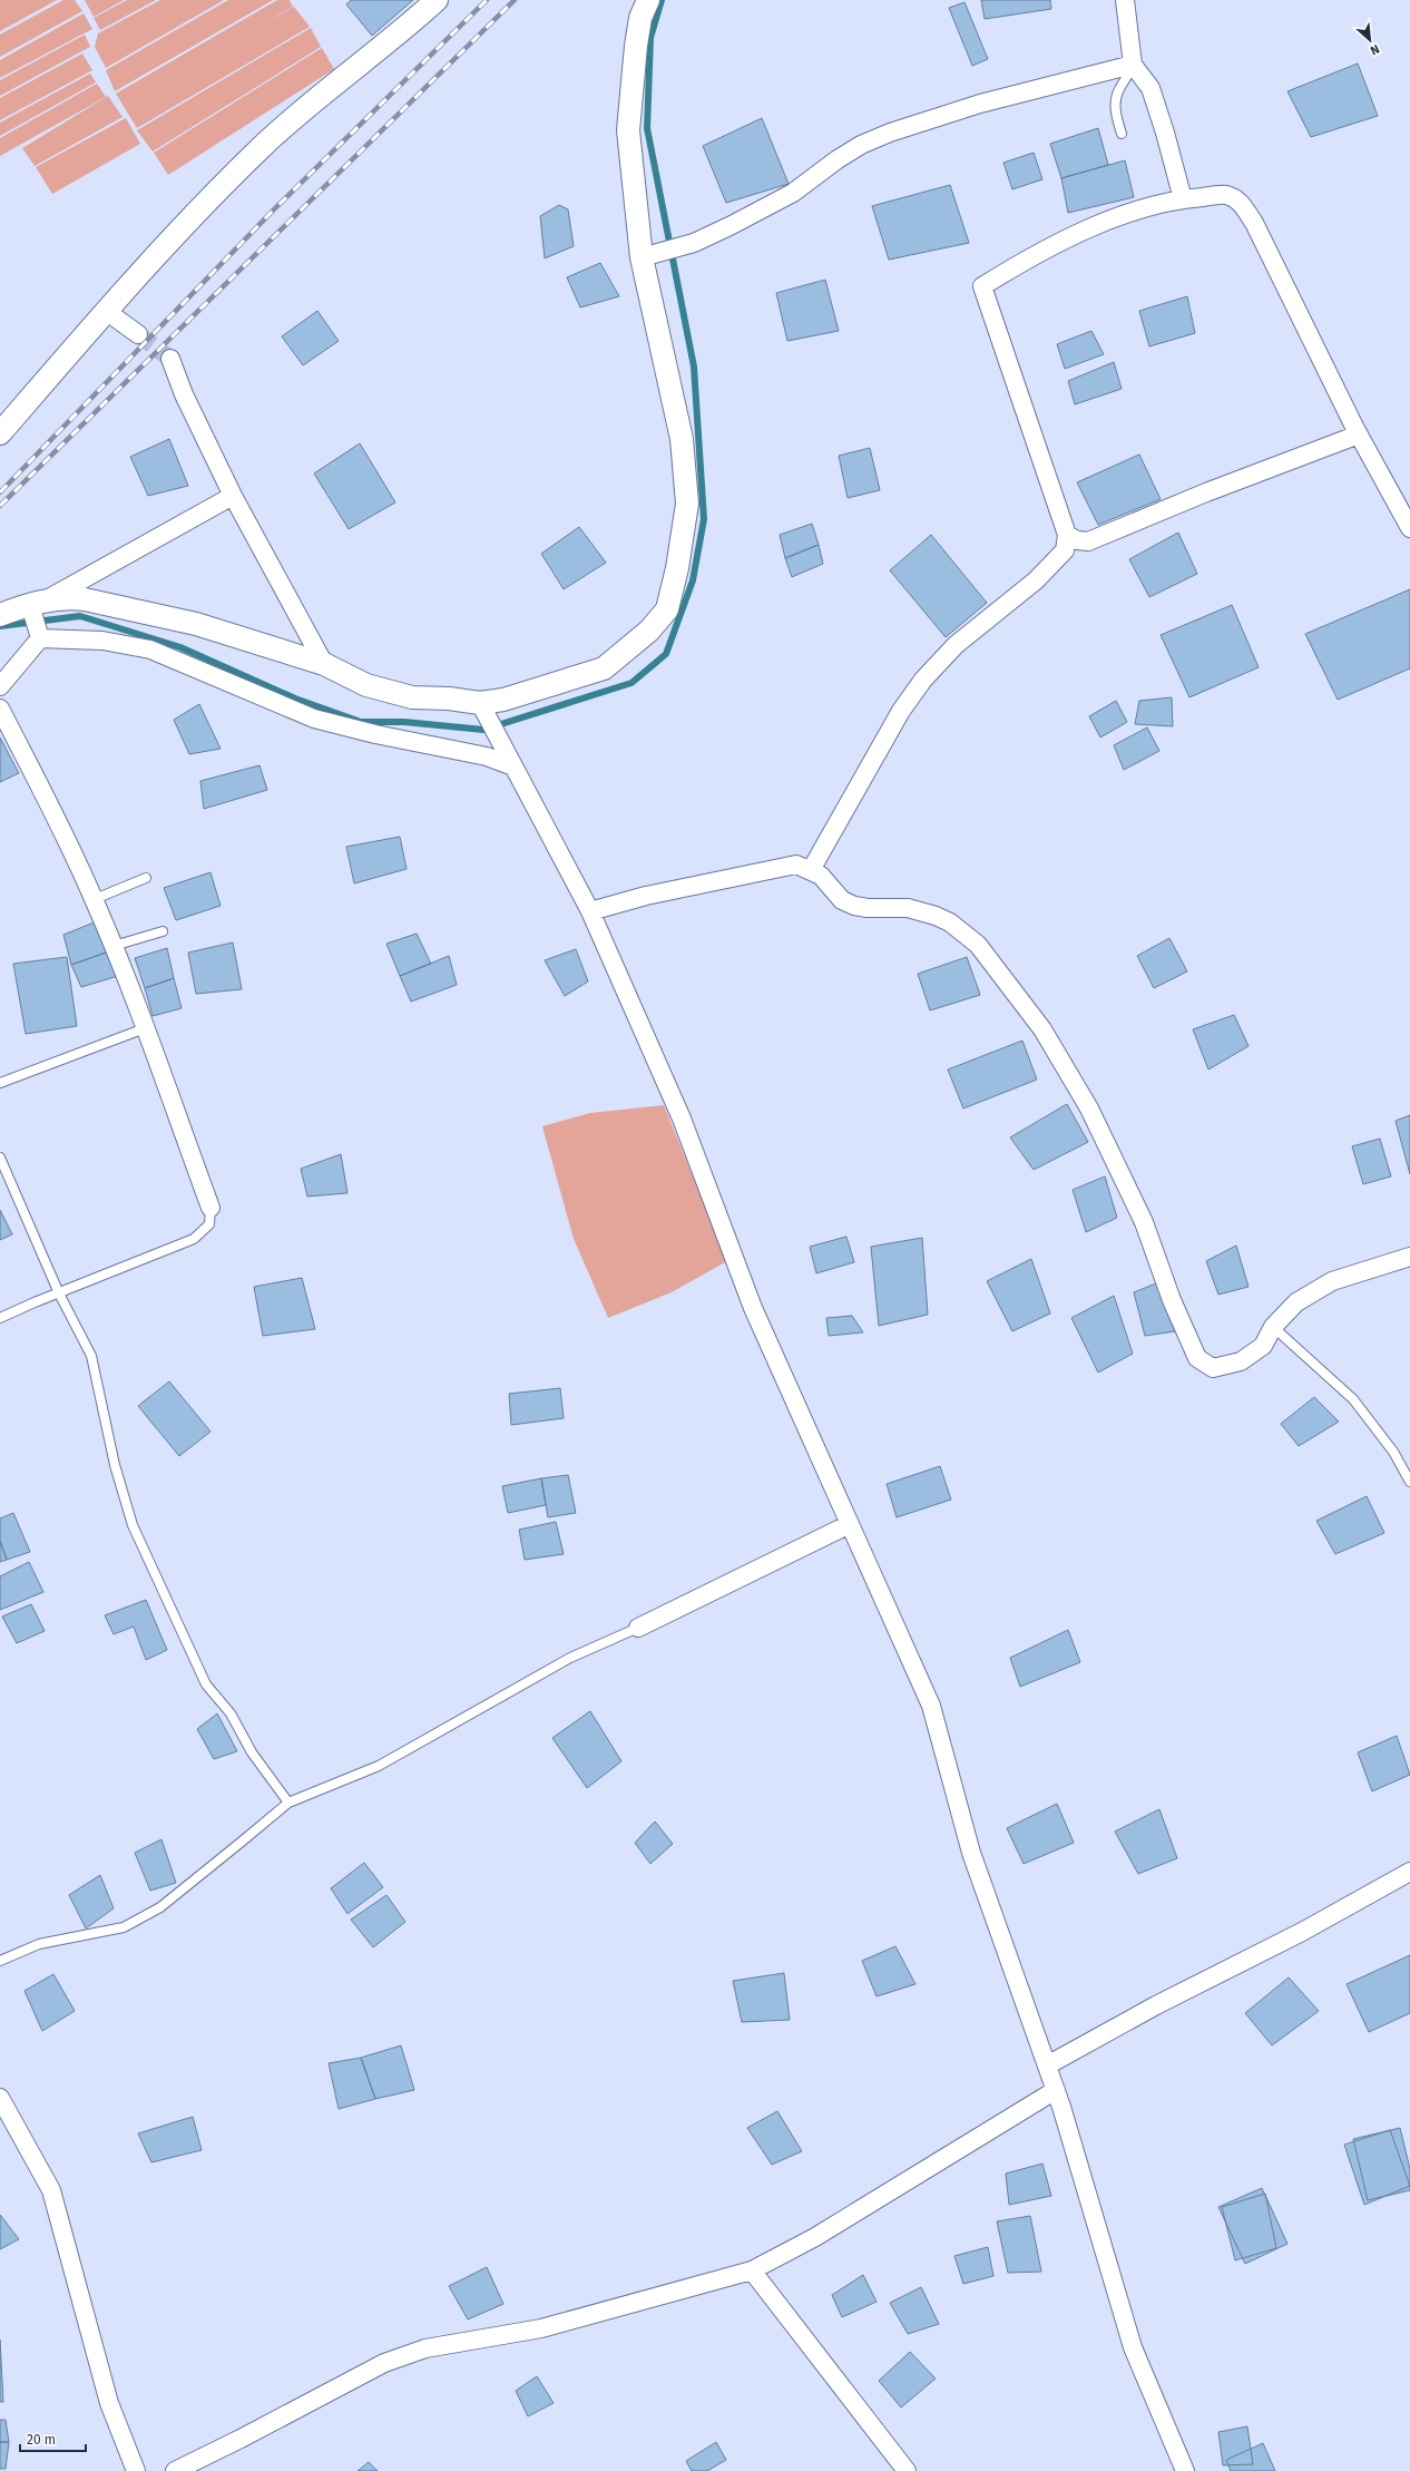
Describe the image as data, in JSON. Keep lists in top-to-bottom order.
{
  "scale_bar": "20 m",
  "north": "bottom right"
}
